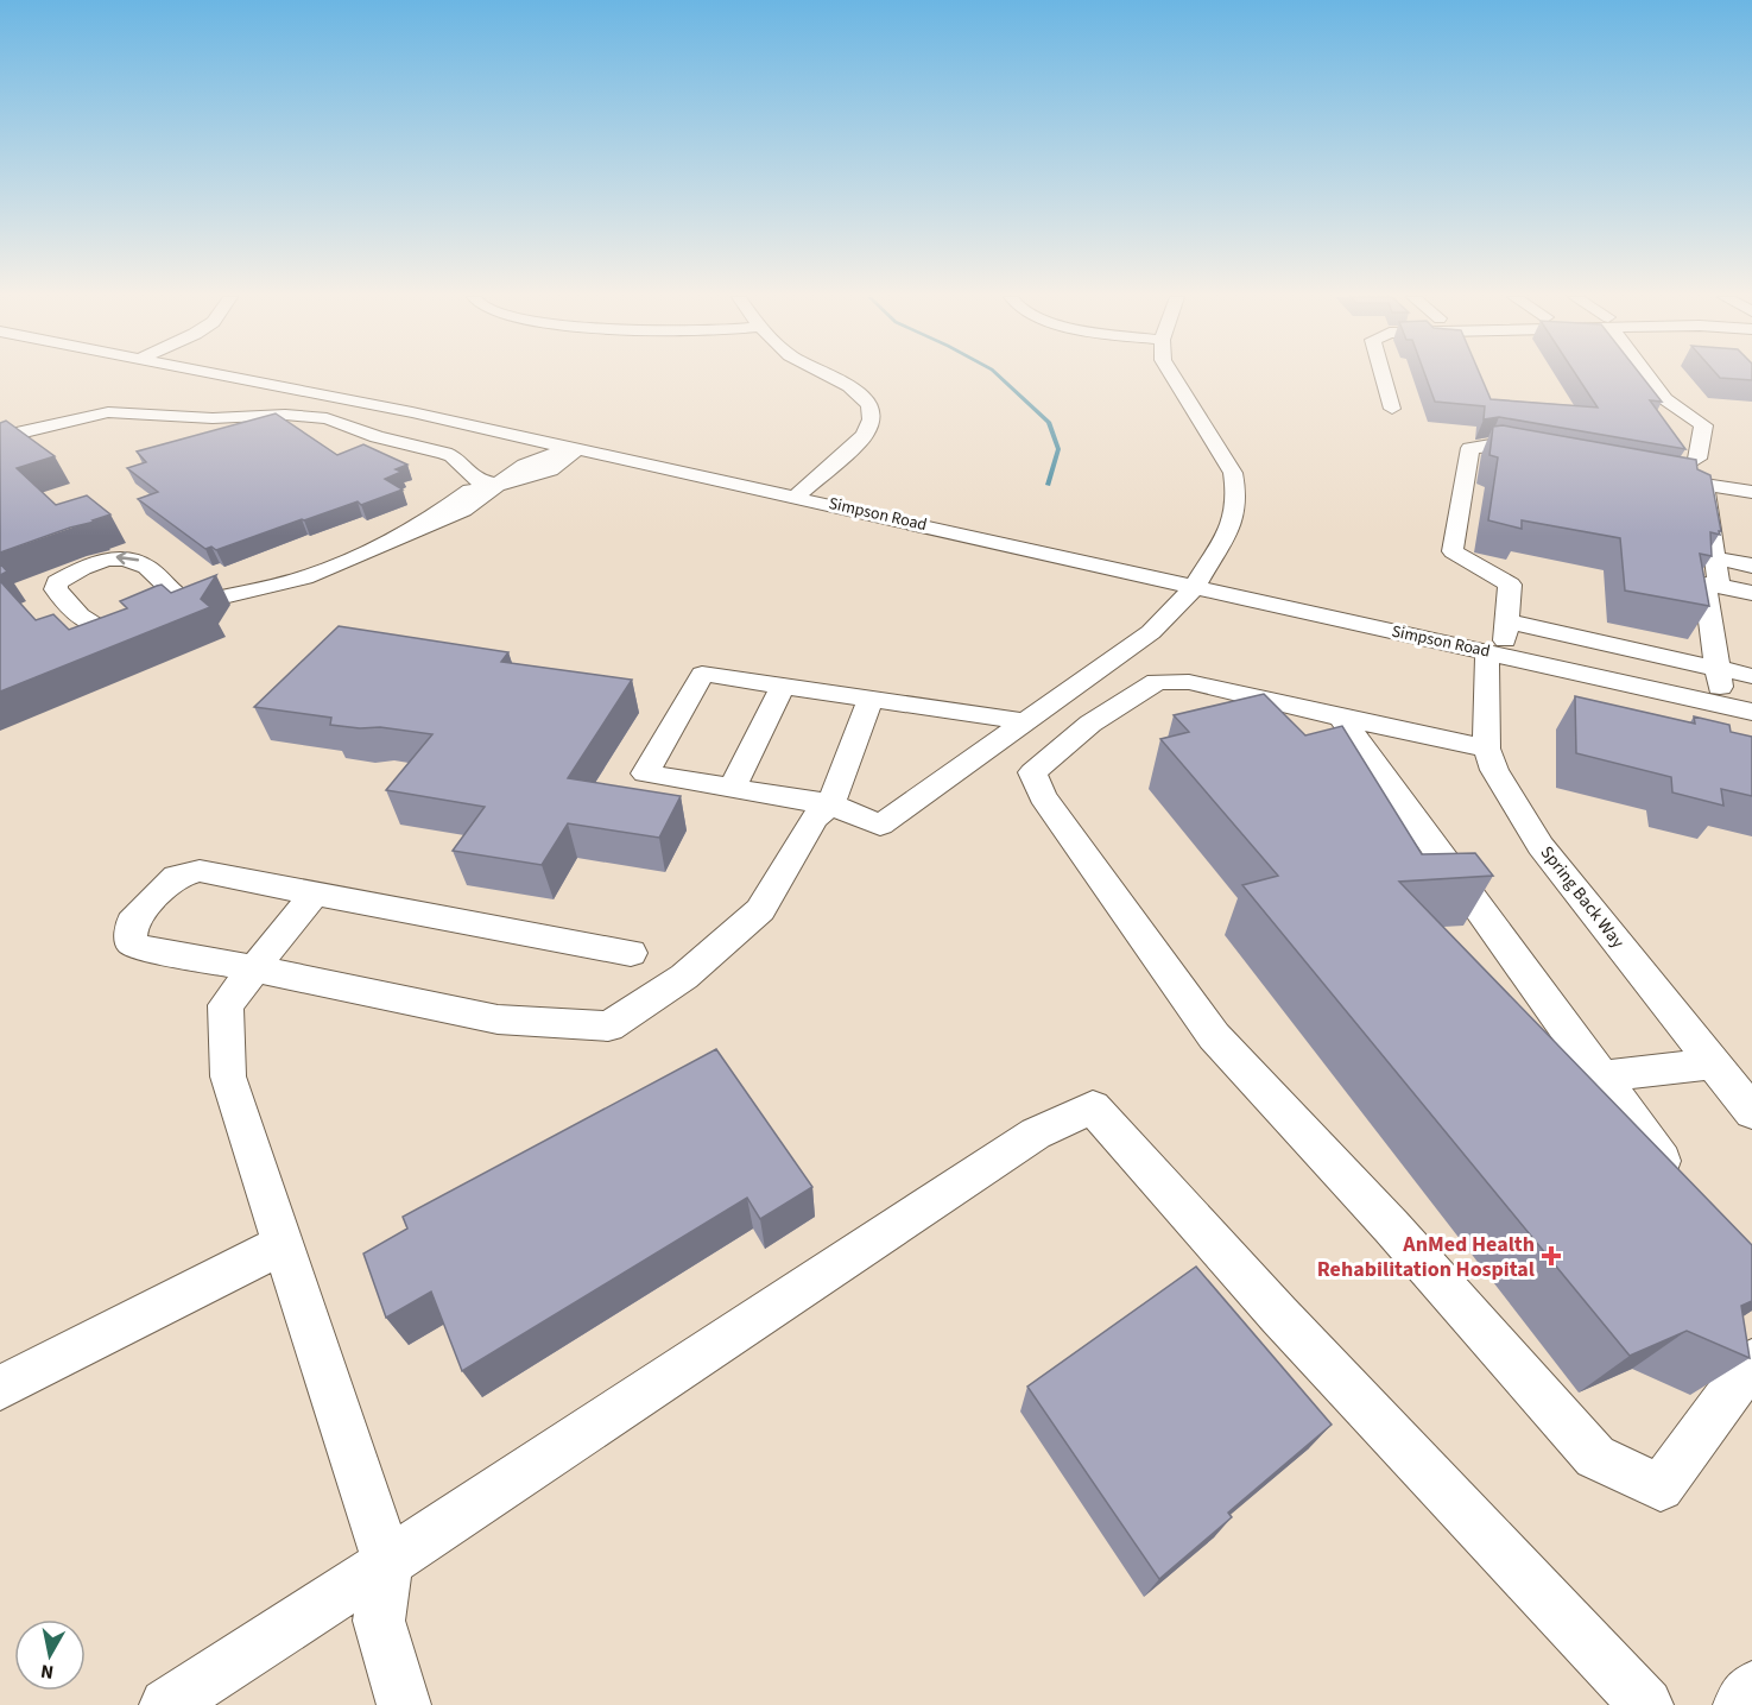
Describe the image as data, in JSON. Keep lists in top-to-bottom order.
{
  "streets": {
    "street": ["Simpson Road", "Spring Back Way"]
  },
  "crossings": [
    ["Simpson Road", "Spring Back Way"]
  ],
  "places": {
    "health": ["AnMed Health Rehabilitation Hospital"]
  },
  "north": "bottom"
}
